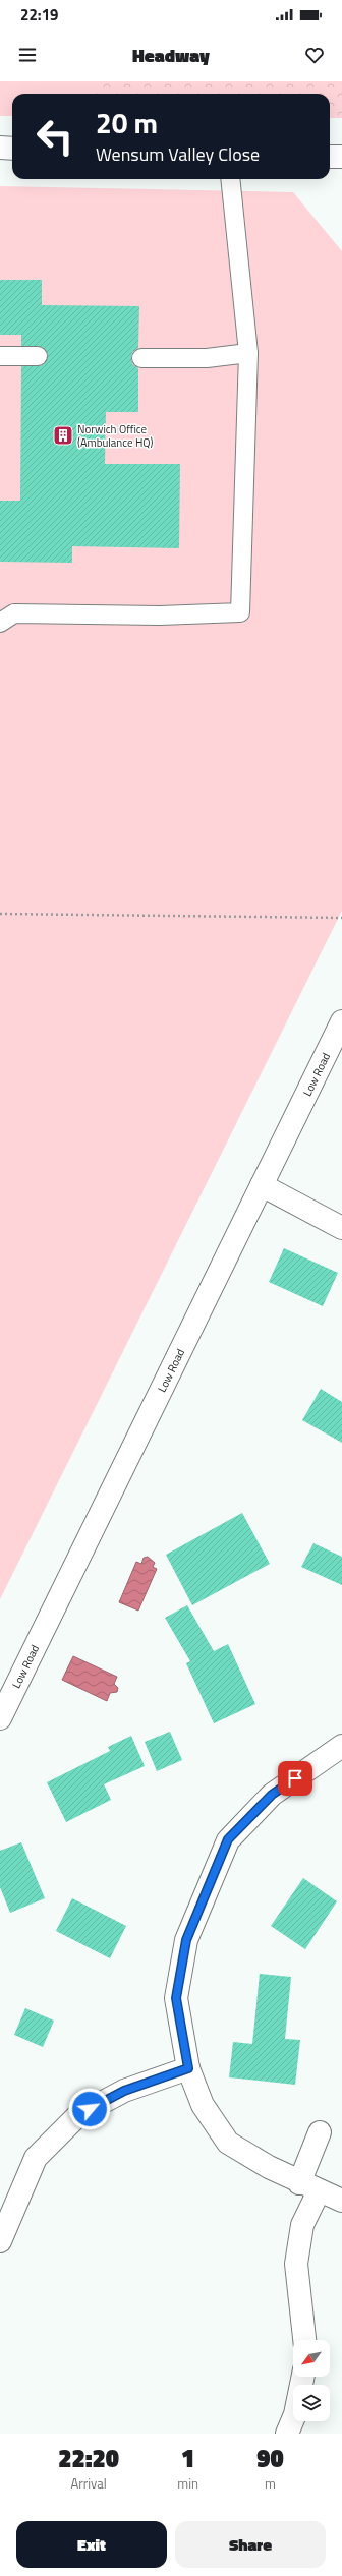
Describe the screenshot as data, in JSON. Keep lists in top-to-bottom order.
{
  "streets": {
    "street": ["Low Road"]
  },
  "places": {
    "building": ["Norwich Office (Ambulance HQ)"]
  },
  "north": "bottom left",
  "page": {
    "status": "22:19",
    "header": "Headway",
    "turn": ["20 m", "Wensum Valley Close"],
    "eta": [
      "22:20",
      "Arrival",
      "1",
      "min",
      "90",
      "m"
    ],
    "buttons": ["Exit", "Share"]
  }
}
